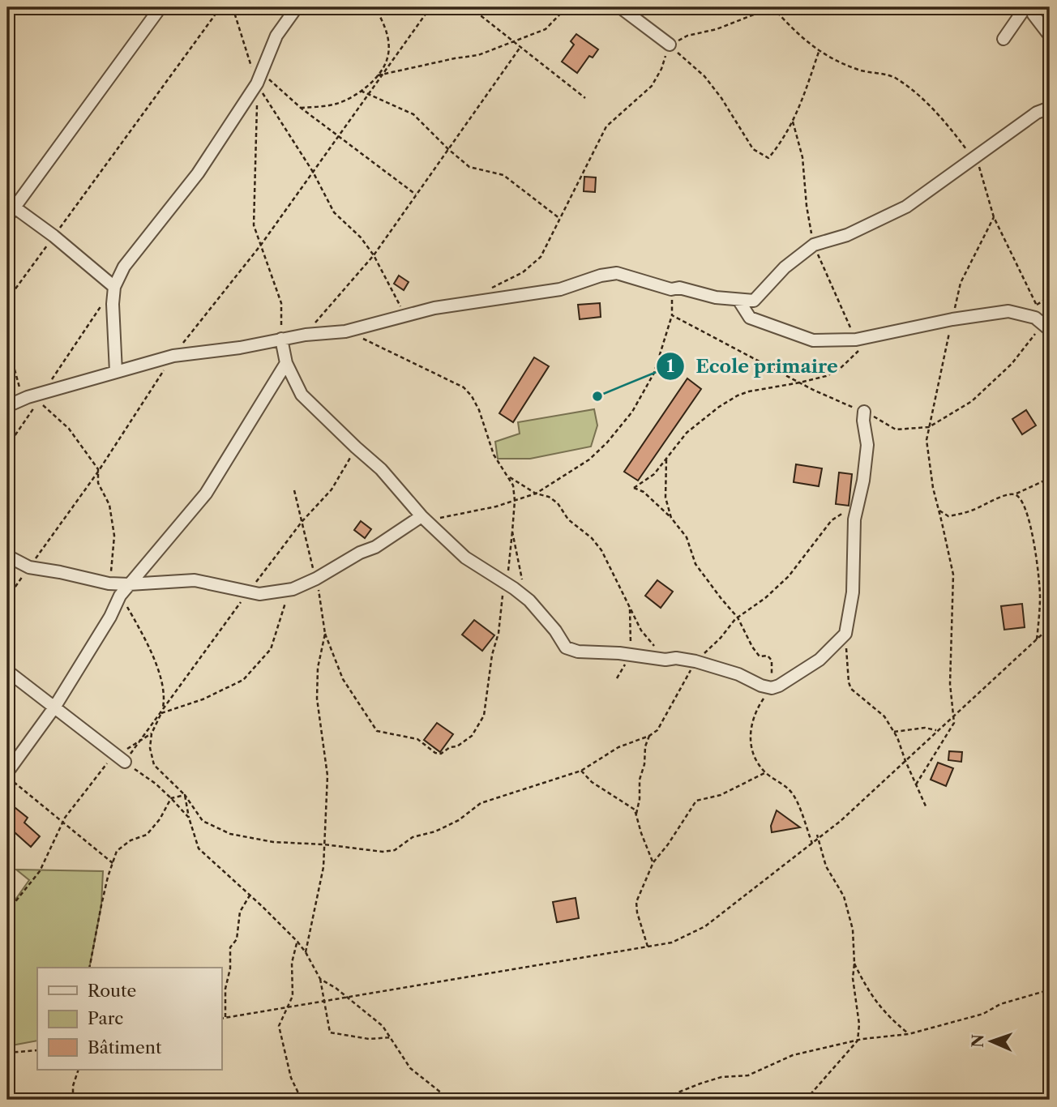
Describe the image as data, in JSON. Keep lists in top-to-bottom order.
{
  "places": ["Ecole primaire"],
  "legend": ["Route", "Parc", "Bâtiment"],
  "north": "left"
}
